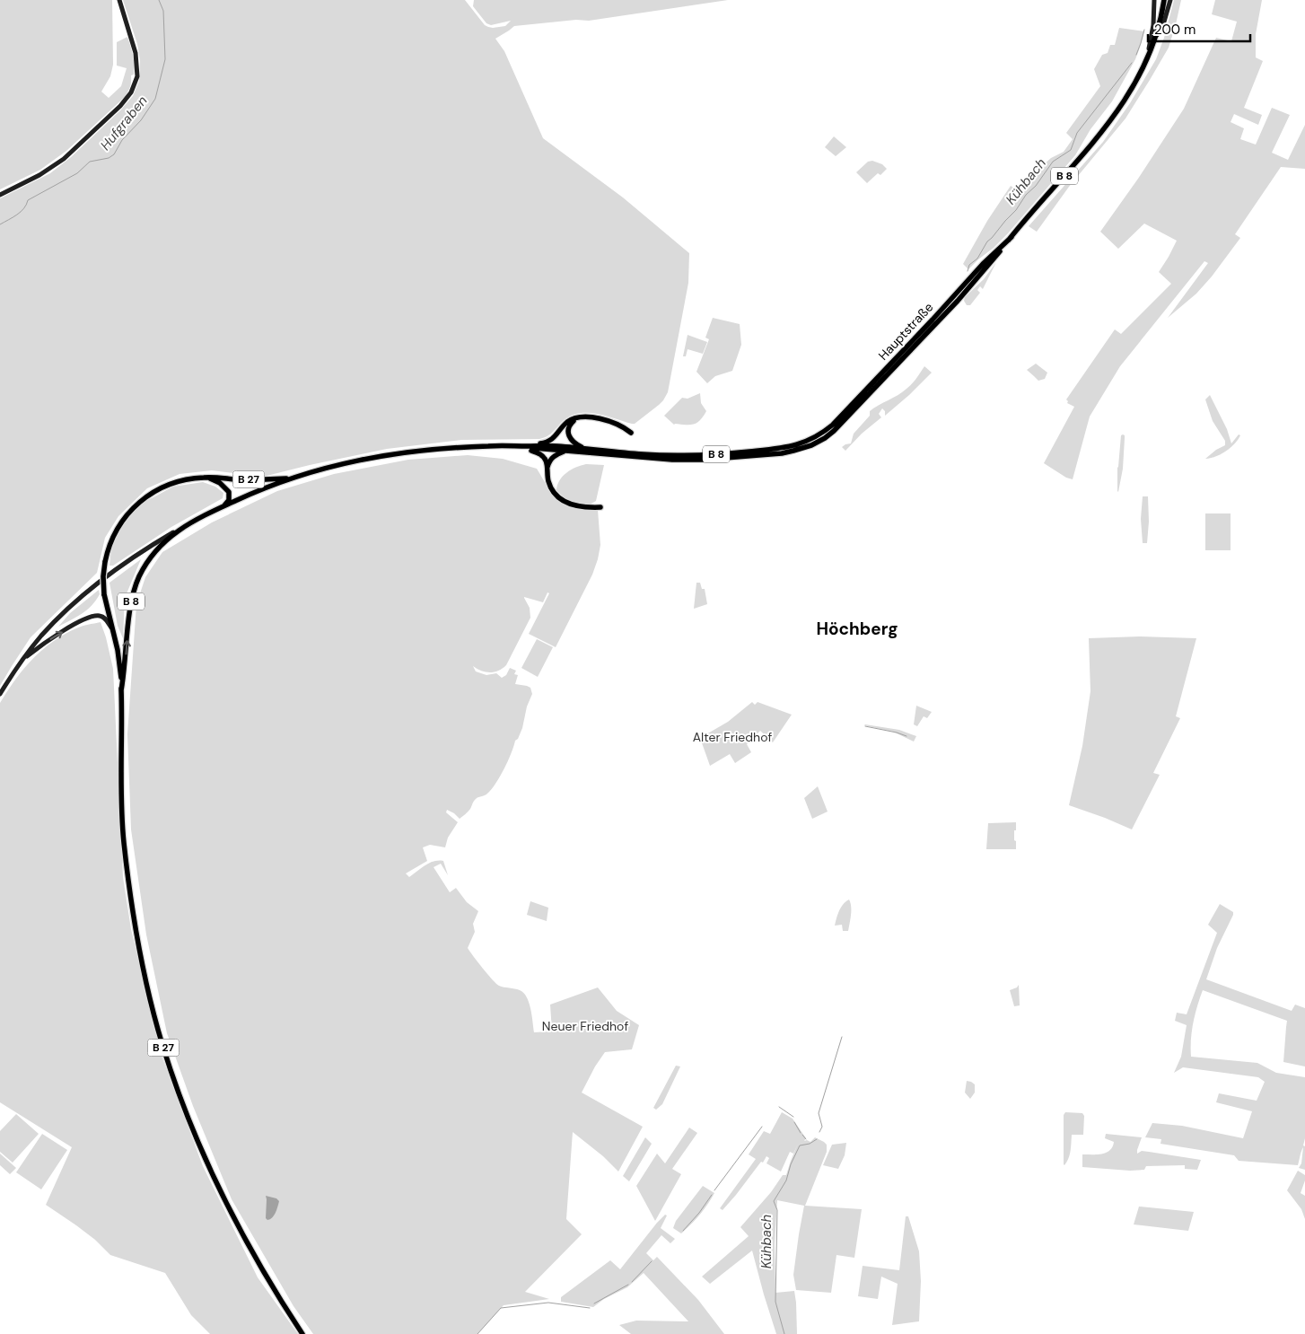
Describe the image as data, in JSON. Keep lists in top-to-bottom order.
{
  "streets": {
    "main road": ["B 8", "Hauptstraße", "B 27"]
  },
  "crossings": [
    ["B 8", "Hauptstraße"],
    ["B 8", "B 27"]
  ],
  "districts": ["Höchberg"],
  "water": ["Hufgraben", "Kühbach"],
  "parks": ["Alter Friedhof", "Neuer Friedhof"],
  "scale_bar": "200 m"
}
